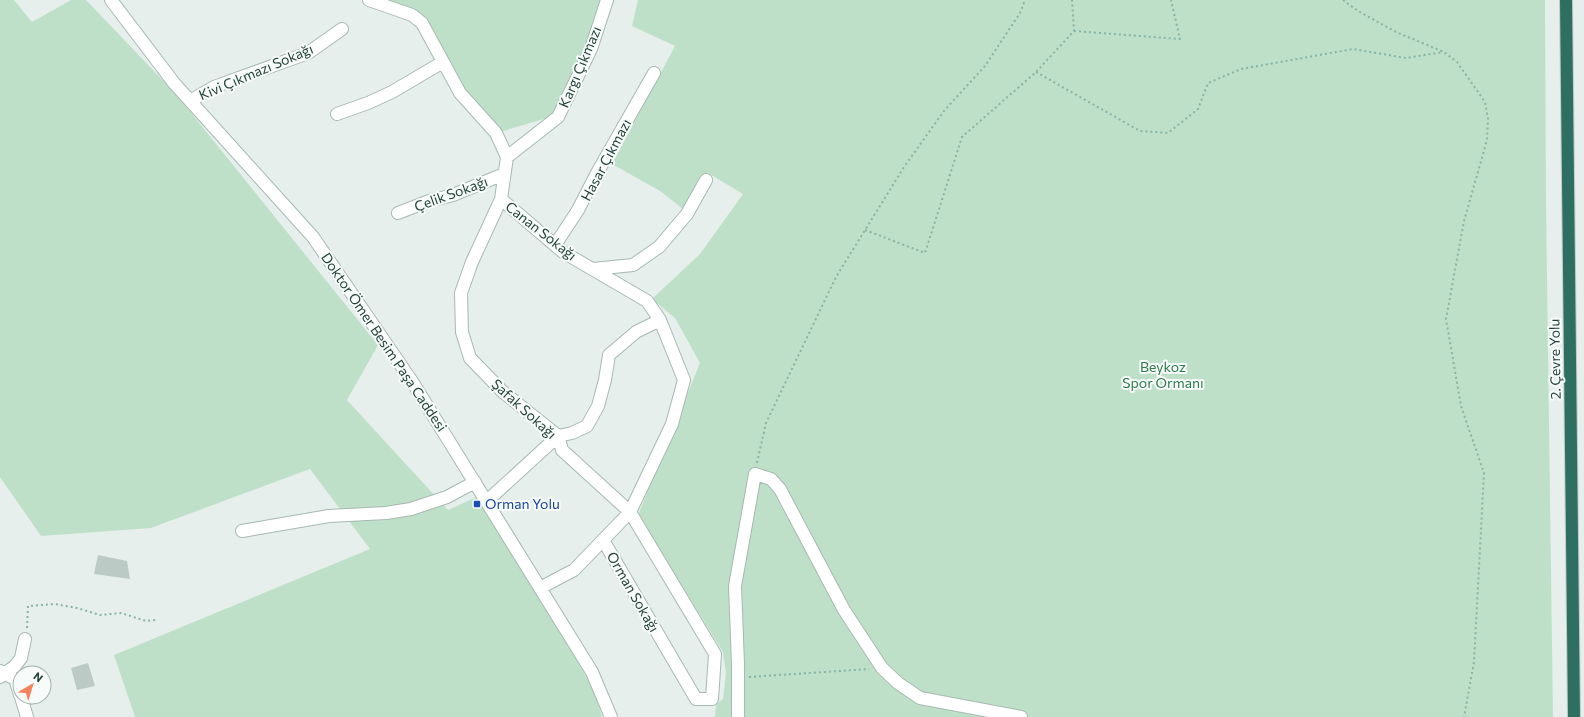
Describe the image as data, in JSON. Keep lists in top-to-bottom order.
{
  "streets": {
    "highway": ["2. Çevre Yolu"],
    "street": [
      "Kargı Çıkmazı",
      "Kivi Çıkmazı Sokağı",
      "Hasar Çıkmazı",
      "Çelik Sokağı",
      "Canan Sokağı",
      "Doktor Ömer Besim Paşa Caddesi",
      "Şafak Sokağı",
      "Orman Sokağı"
    ]
  },
  "crossings": [
    ["Kargı Çıkmazı", "Canan Sokağı"],
    ["Kivi Çıkmazı Sokağı", "Doktor Ömer Besim Paşa Caddesi"],
    ["Hasar Çıkmazı", "Canan Sokağı"],
    ["Çelik Sokağı", "Canan Sokağı"],
    ["Canan Sokağı", "Şafak Sokağı"],
    ["Canan Sokağı", "Orman Sokağı"],
    ["Doktor Ömer Besim Paşa Caddesi", "Orman Sokağı"],
    ["Şafak Sokağı", "Orman Sokağı"]
  ],
  "parks": ["Beykoz Spor Ormanı"],
  "places": {
    "transit": ["Orman Yolu"]
  },
  "north": "top right"
}
